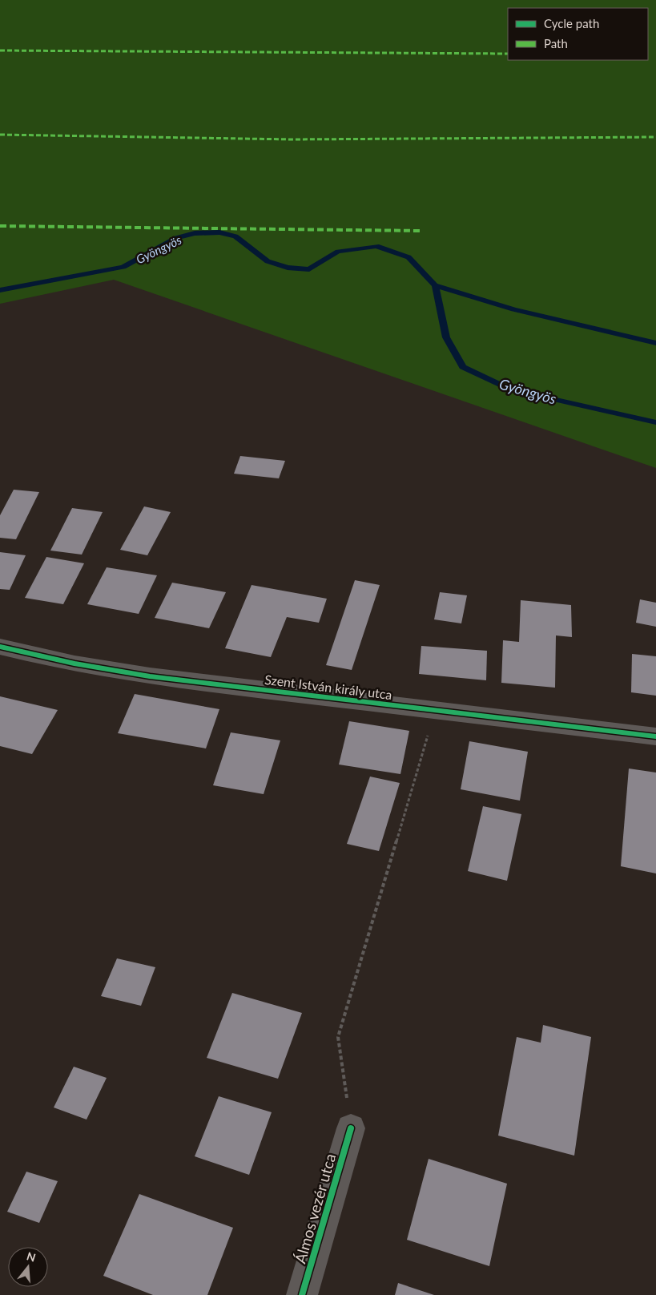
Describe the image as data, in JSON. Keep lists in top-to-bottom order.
{
  "streets": {
    "street": ["Szent István király utca", "Álmos vezér utca"]
  },
  "water": ["Gyöngyös"],
  "legend": ["Cycle path", "Path"],
  "north": "top"
}
